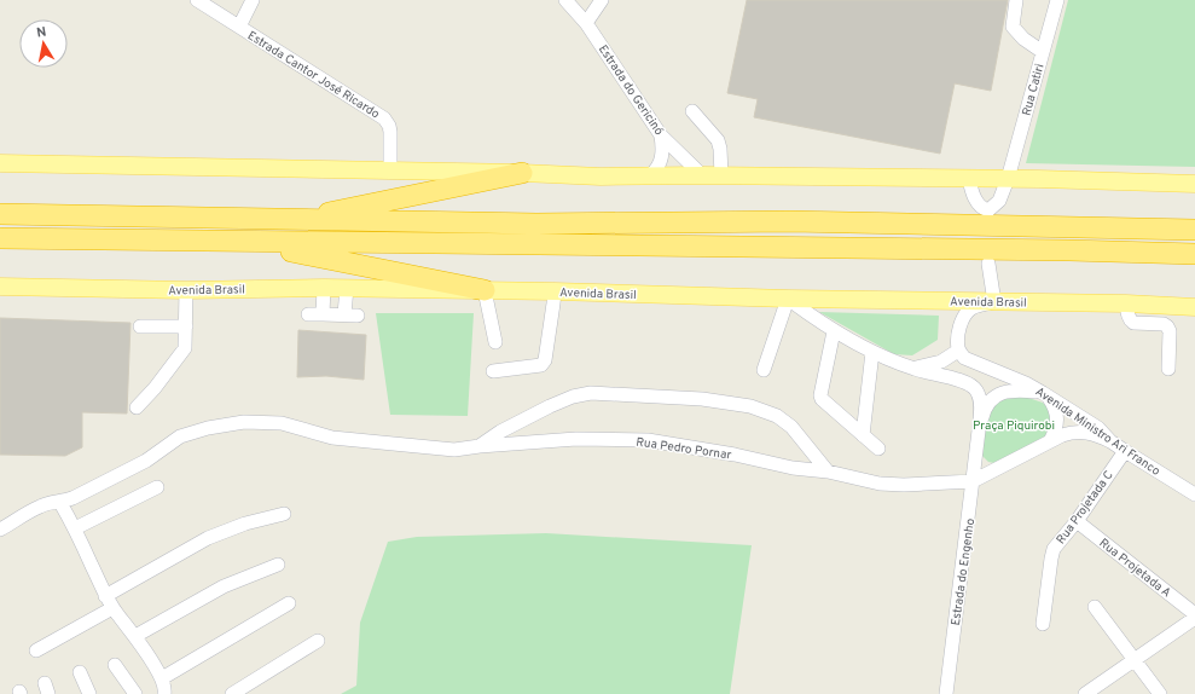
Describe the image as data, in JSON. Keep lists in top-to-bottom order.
{
  "streets": {
    "main road": ["Avenida Brasil"],
    "street": [
      "Estrada Cantor José Ricardo",
      "Estrada do Gericinó",
      "Rua Catiri",
      "Avenida Ministro Ari Franco",
      "Rua Pedro Pornar",
      "Rua Projetada C",
      "Rua Projetada A",
      "Estrada do Engenho"
    ]
  },
  "crossings": [
    ["Avenida Ministro Ari Franco", "Rua Projetada C"],
    ["Avenida Ministro Ari Franco", "Estrada do Engenho"],
    ["Rua Pedro Pornar", "Estrada do Engenho"],
    ["Rua Projetada C", "Rua Projetada A"]
  ],
  "parks": ["Praça Piquirobi"],
  "north": "top"
}
